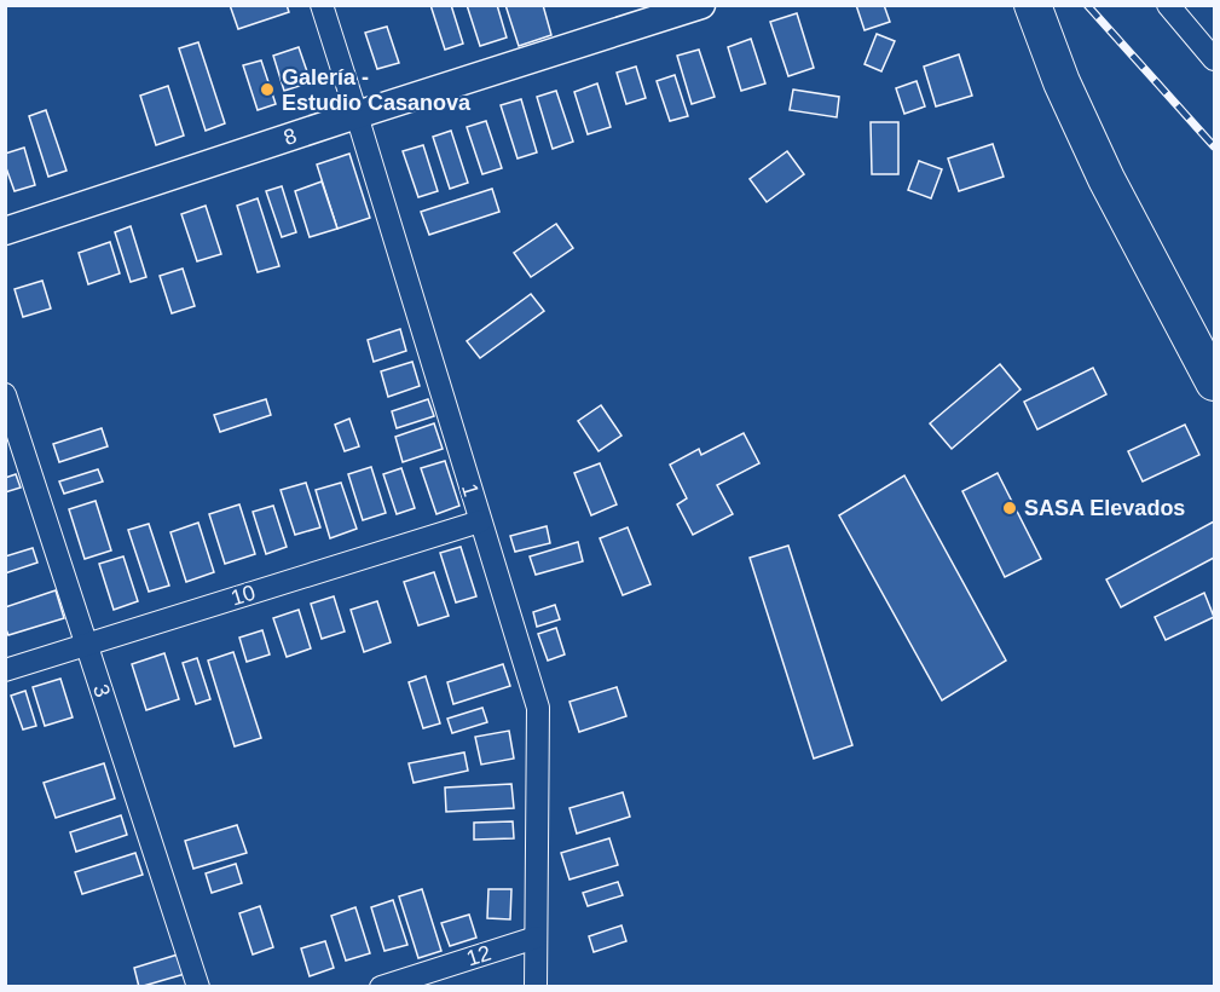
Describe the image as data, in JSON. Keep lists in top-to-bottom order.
{
  "streets": {
    "street": [
      "8",
      "1",
      "10",
      "3",
      "12"
    ]
  },
  "crossings": [
    ["8", "1"],
    ["1", "10"],
    ["1", "12"],
    ["10", "3"]
  ],
  "places": ["Galería - Estudio Casanova", "SASA Elevados"]
}
